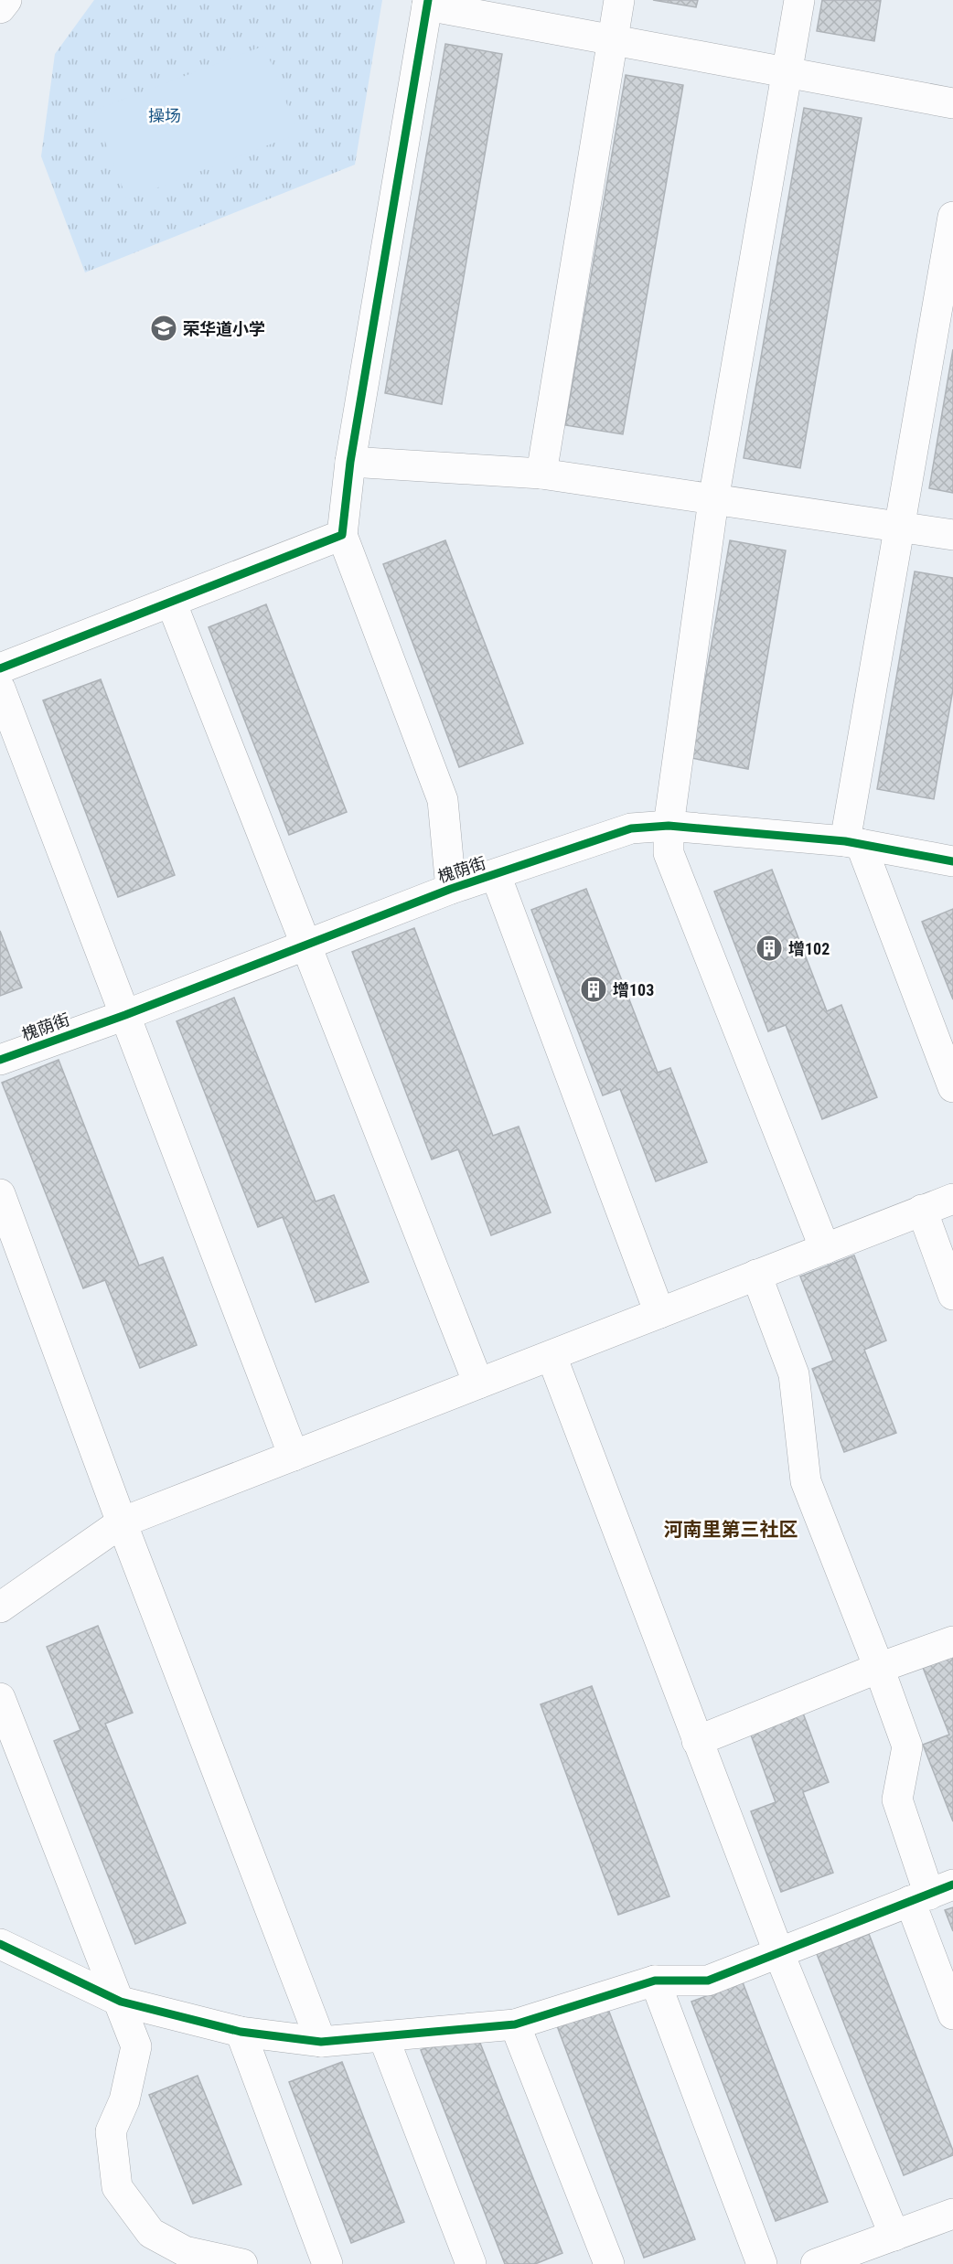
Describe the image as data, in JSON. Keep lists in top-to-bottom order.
{
  "streets": {
    "street": ["槐荫街"]
  },
  "districts": ["河南里第三社区"],
  "parks": ["操场"],
  "places": {
    "school or university": ["荣华道小学"],
    "building": ["增102", "增103"]
  }
}
